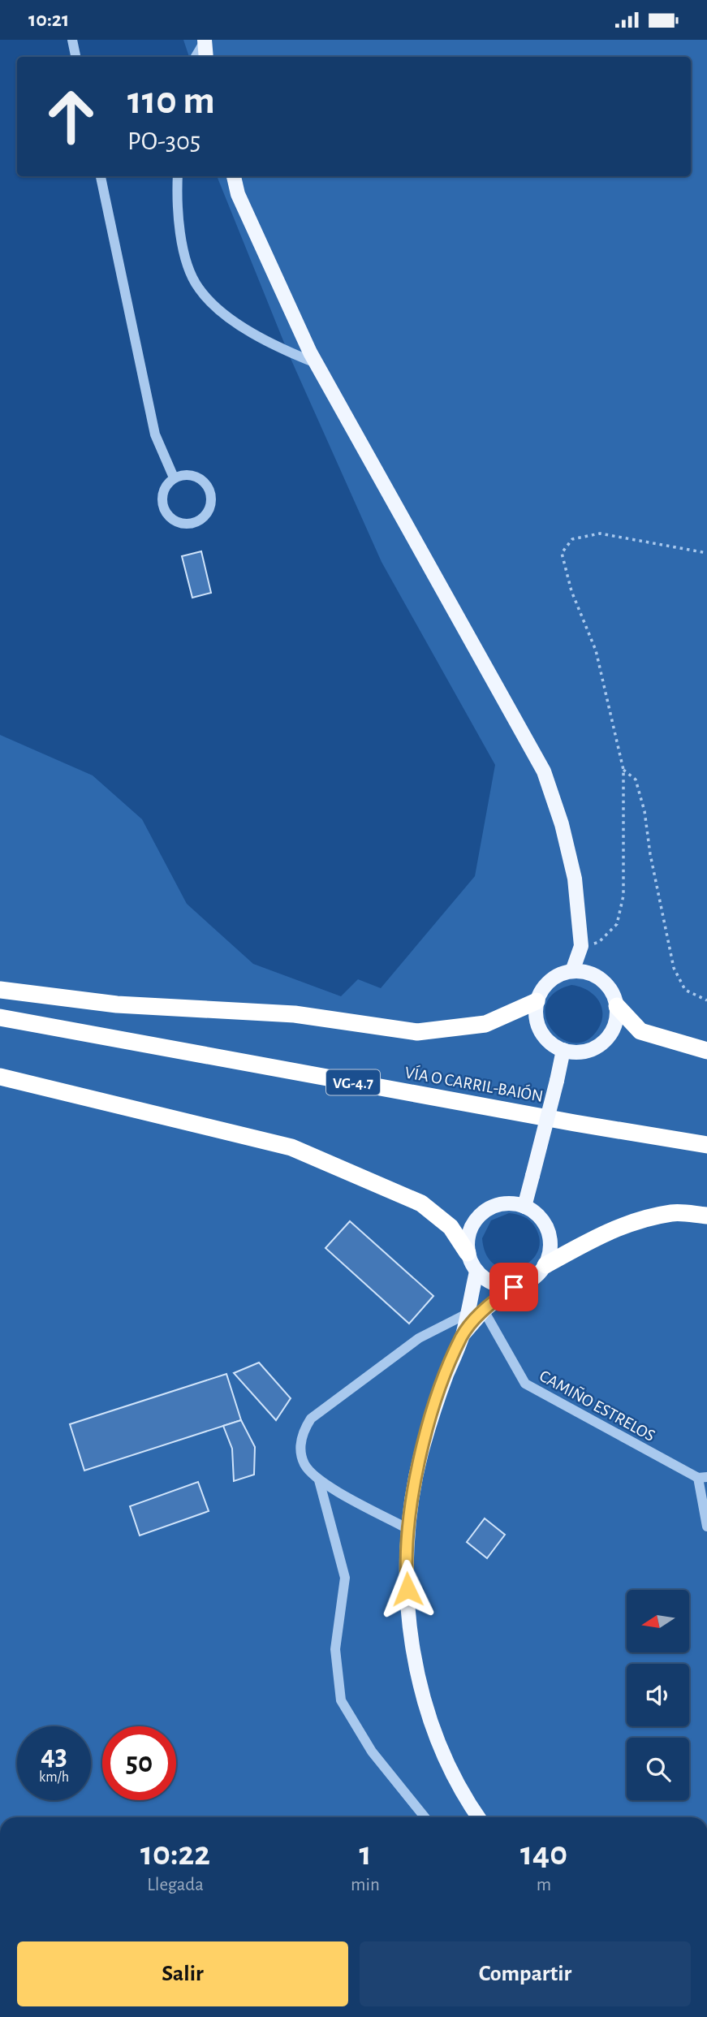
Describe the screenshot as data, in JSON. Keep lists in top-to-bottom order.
{
  "streets": {
    "highway": ["VG-4.7", "VÍA O CARRIL-BAIÓN"],
    "street": ["CAMIÑO ESTRELOS"]
  },
  "north": "left",
  "page": {
    "status": "10:21",
    "turn": ["110 m", "PO-305"],
    "speed": "43 km/h",
    "limit": "50",
    "eta": [
      "10:22",
      "Llegada",
      "1",
      "min",
      "140",
      "m"
    ],
    "buttons": ["Salir", "Compartir"]
  }
}
